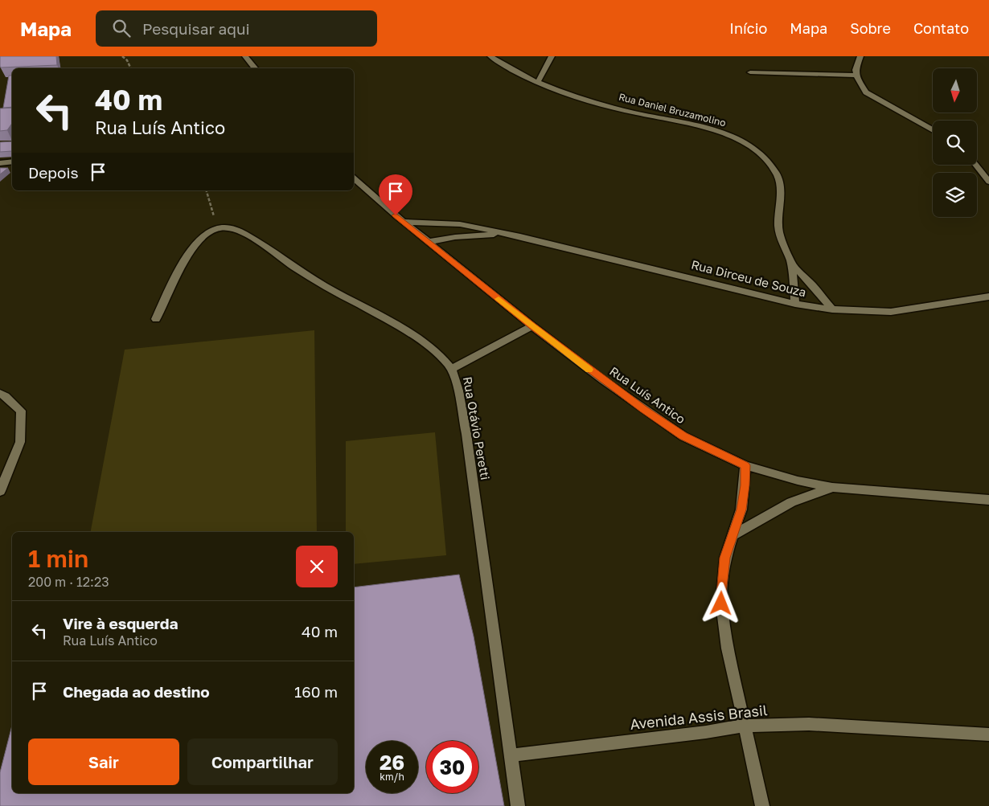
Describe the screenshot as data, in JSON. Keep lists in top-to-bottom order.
{
  "streets": {
    "street": [
      "Rua Daniel Bruzamolino",
      "Rua Dirceu de Souza",
      "Rua Luís Antico",
      "Rua Otávio Peretti",
      "Avenida Assis Brasil"
    ]
  },
  "crossings": [
    ["Rua Daniel Bruzamolino", "Rua Dirceu de Souza"],
    ["Rua Dirceu de Souza", "Rua Luís Antico"],
    ["Rua Otávio Peretti", "Avenida Assis Brasil"]
  ],
  "north": "bottom",
  "page": {
    "header": "Mapa",
    "search": "Pesquisar aqui",
    "nav": [
      "Início",
      "Mapa",
      "Sobre",
      "Contato"
    ],
    "turn": ["40 m", "Rua Luís Antico"],
    "then": "Depois",
    "heading": ["1 min", "200 m · 12:23"],
    "list": [
      {
        "name": "Vire à esquerda",
        "note": "Rua Luís Antico",
        "value": "40 m"
      },
      {
        "name": "Chegada ao destino",
        "value": "160 m"
      }
    ],
    "buttons": ["Sair", "Compartilhar"],
    "speed": "26 km/h",
    "limit": "30"
  }
}
